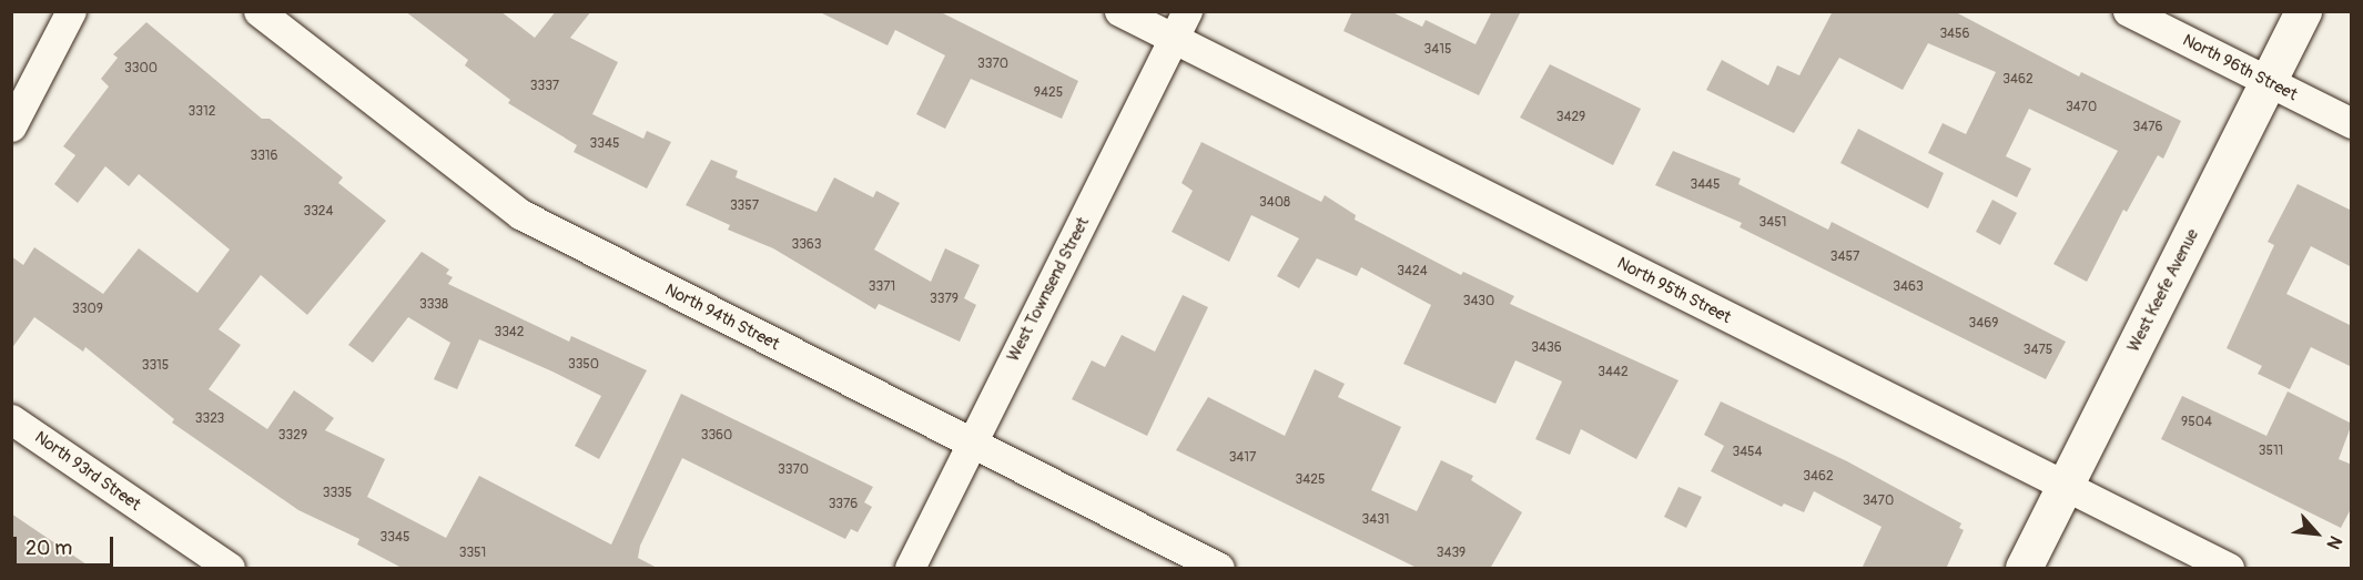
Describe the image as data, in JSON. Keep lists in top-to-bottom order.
{
  "streets": {
    "street": [
      "North 96th Street",
      "West Townsend Street",
      "North 95th Street",
      "West Keefe Avenue",
      "North 94th Street",
      "North 93rd Street"
    ]
  },
  "crossings": [
    ["North 96th Street", "West Keefe Avenue"],
    ["West Townsend Street", "North 95th Street"],
    ["West Townsend Street", "North 94th Street"],
    ["North 95th Street", "West Keefe Avenue"]
  ],
  "house_numbers": [
    "3456",
    "3415",
    "3370",
    "3300",
    "3462",
    "3337",
    "9425",
    "3470",
    "3312",
    "3429",
    "3476",
    "3345",
    "3316",
    "3445",
    "3408",
    "3357",
    "3324",
    "3451",
    "3363",
    "3457",
    "3424",
    "3371",
    "3463",
    "3379",
    "3430",
    "3338",
    "3309",
    "3469",
    "3342",
    "3436",
    "3475",
    "3350",
    "3315",
    "3442",
    "3323",
    "9504",
    "3329",
    "3360",
    "3511",
    "3454",
    "3417",
    "3370",
    "3462",
    "3425",
    "3335",
    "3470",
    "3376",
    "3431",
    "3345",
    "3351",
    "3439"
  ],
  "scale_bar": "20 m",
  "north": "bottom right"
}
